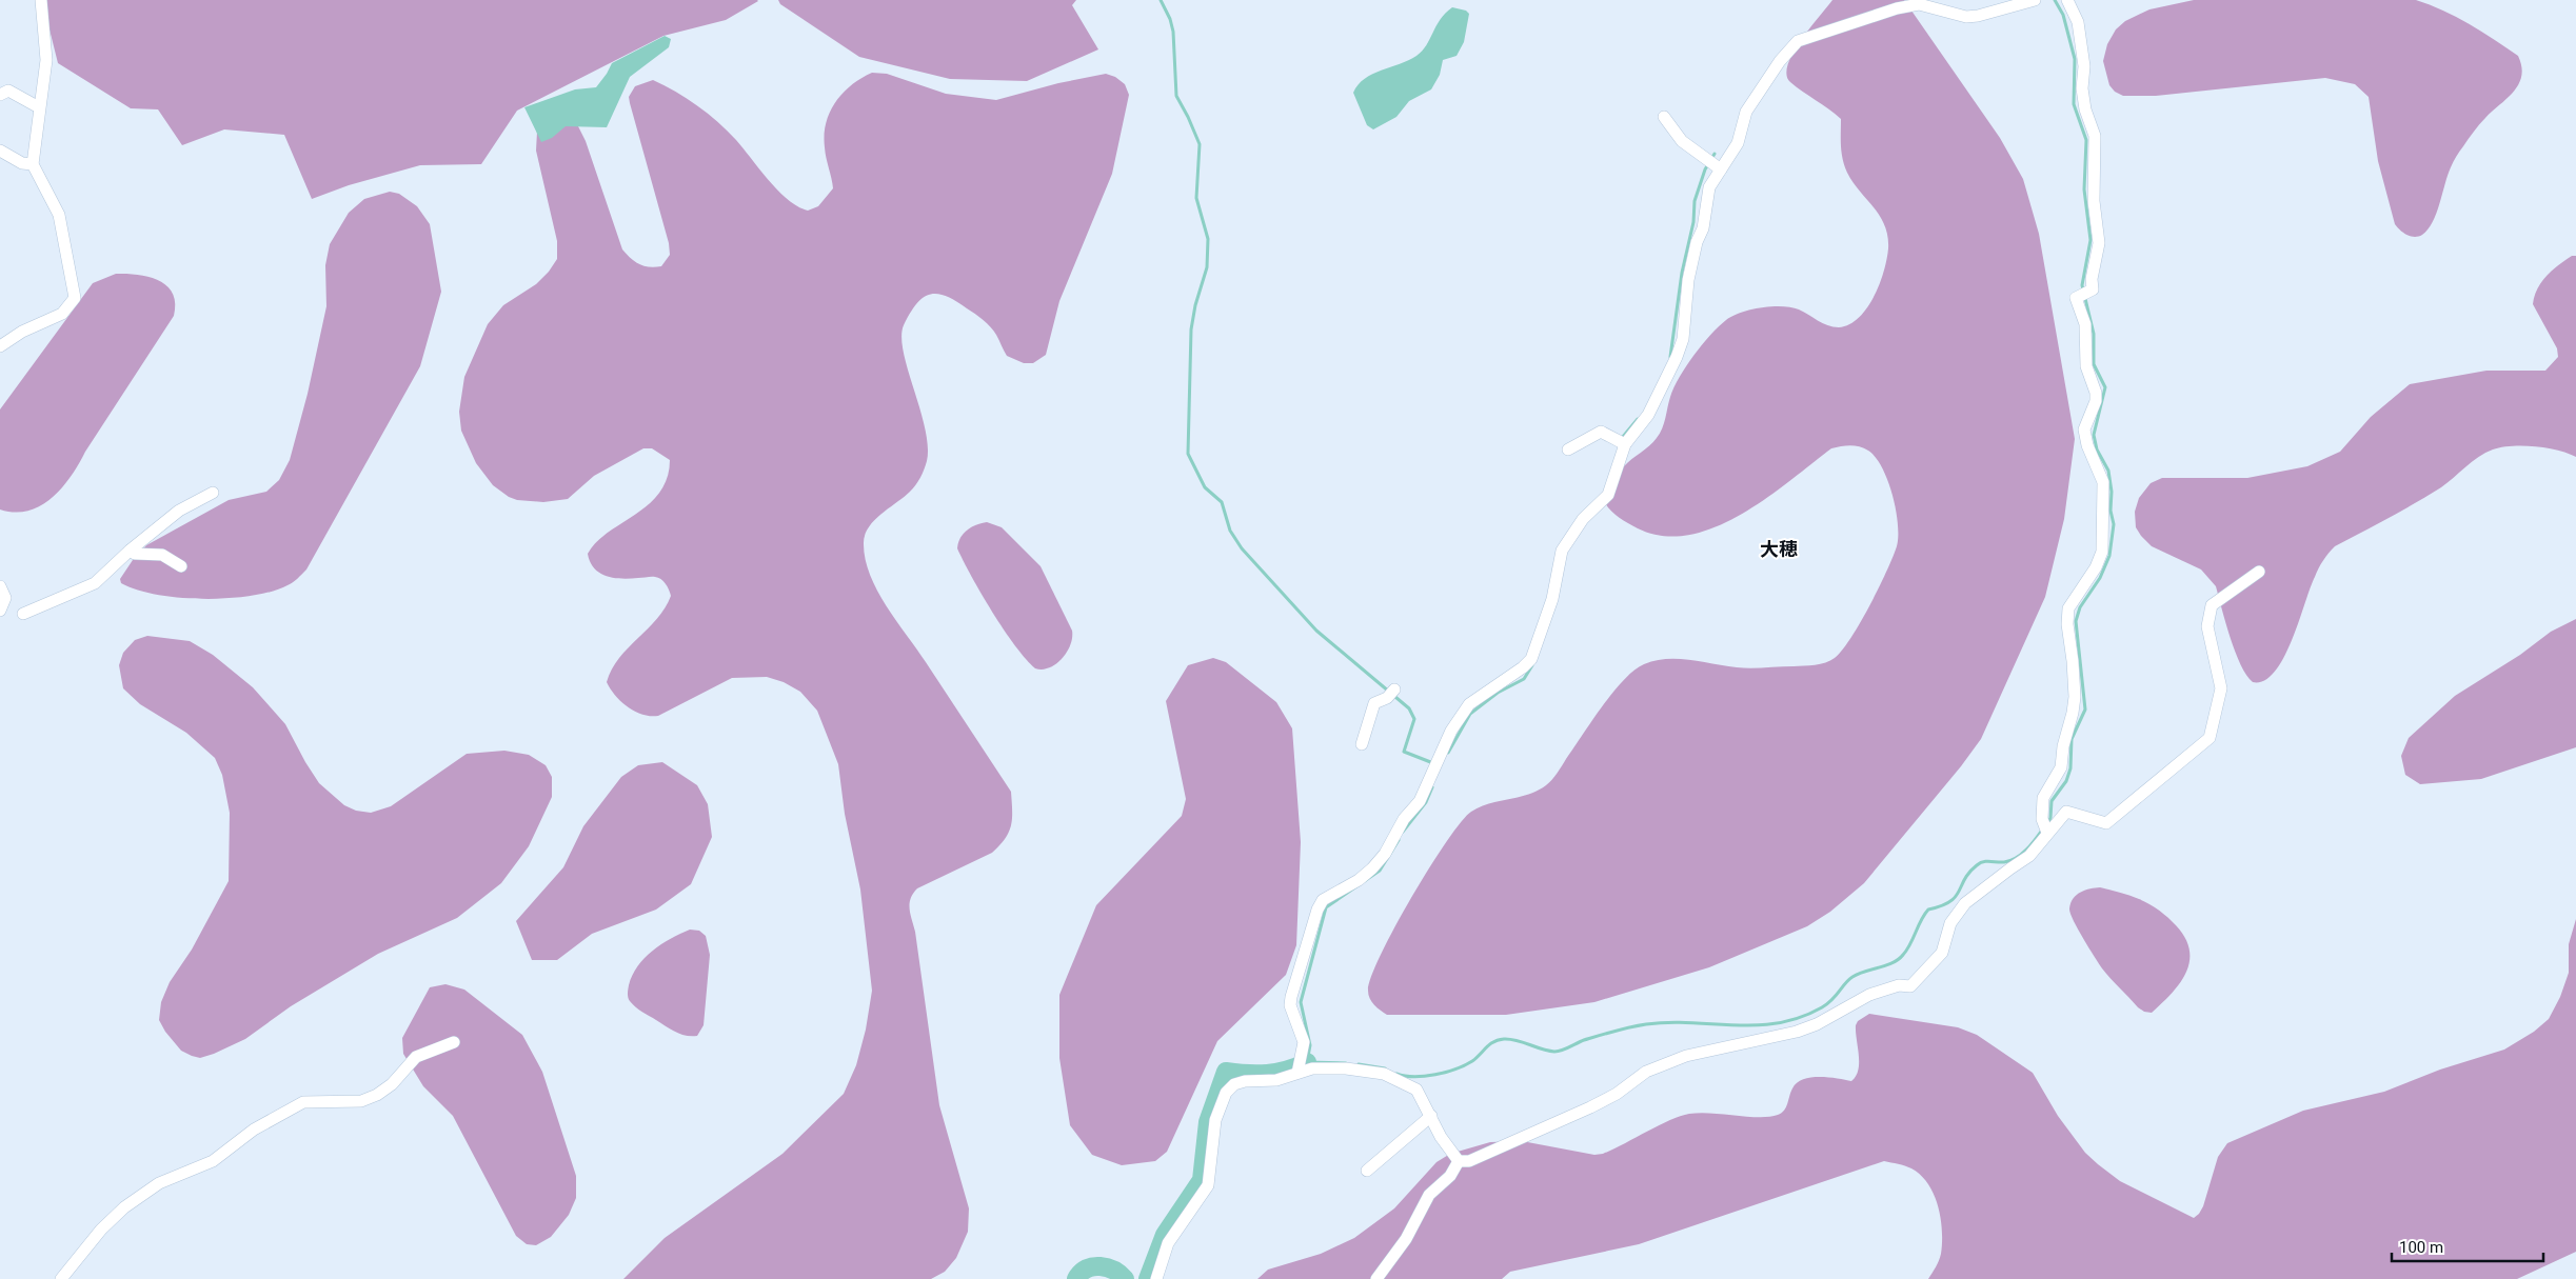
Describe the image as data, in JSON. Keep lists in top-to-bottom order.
{
  "districts": ["大穂"],
  "scale_bar": "100 m"
}
